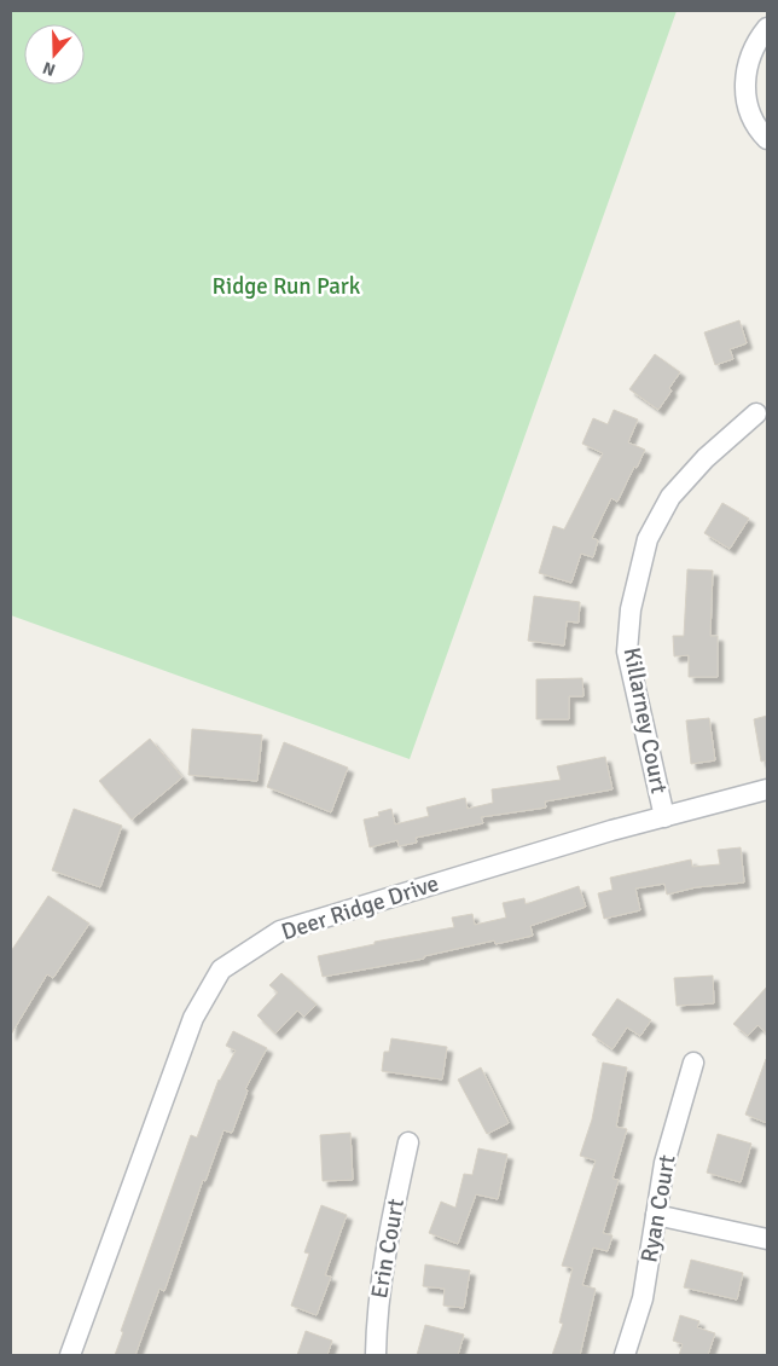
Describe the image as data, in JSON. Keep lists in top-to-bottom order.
{
  "streets": {
    "street": [
      "Killarney Court",
      "Deer Ridge Drive",
      "Ryan Court",
      "Erin Court"
    ]
  },
  "crossings": [
    ["Killarney Court", "Deer Ridge Drive"]
  ],
  "parks": ["Ridge Run Park"],
  "north": "bottom"
}
